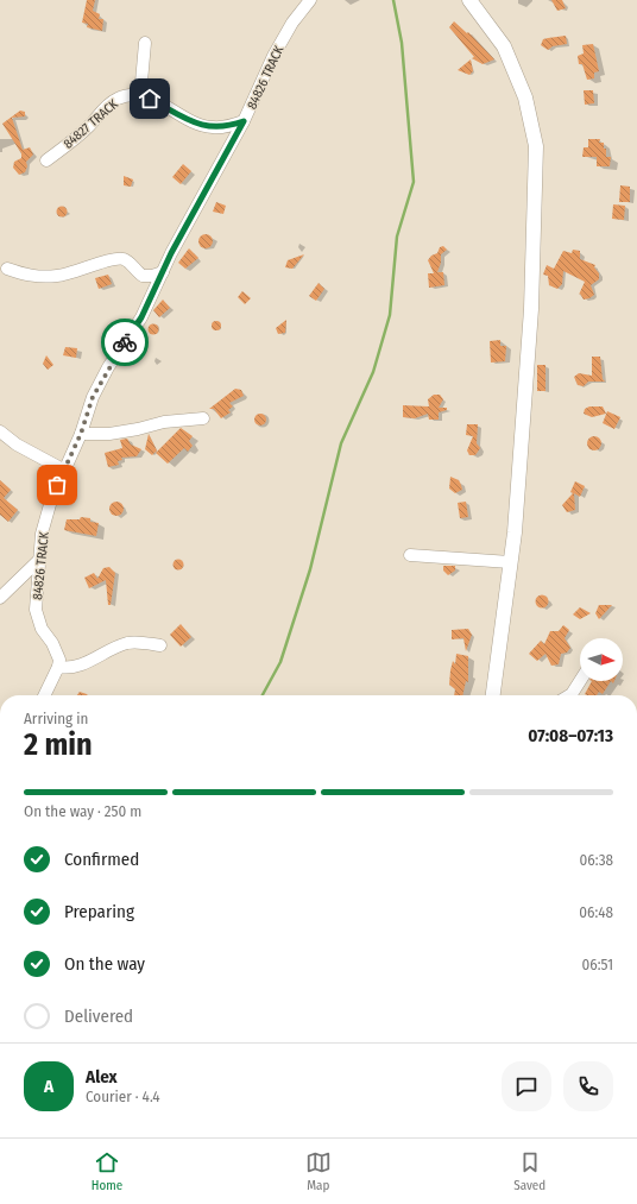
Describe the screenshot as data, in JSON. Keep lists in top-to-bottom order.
{
  "streets": {
    "street": ["84826 TRACK", "84827 TRACK"]
  },
  "north": "right",
  "page": {
    "heading": ["2 min", "Arriving in", "07:08–07:13"],
    "panel": ["Alex", "Courier · 4.4"],
    "bar": "On the way · 250 m",
    "list": [
      ["Confirmed", "06:38"],
      ["Preparing", "06:48"],
      ["On the way", "06:51"],
      "Delivered"
    ],
    "round": "A",
    "tabs": ["Home", "Map", "Saved"]
  }
}
